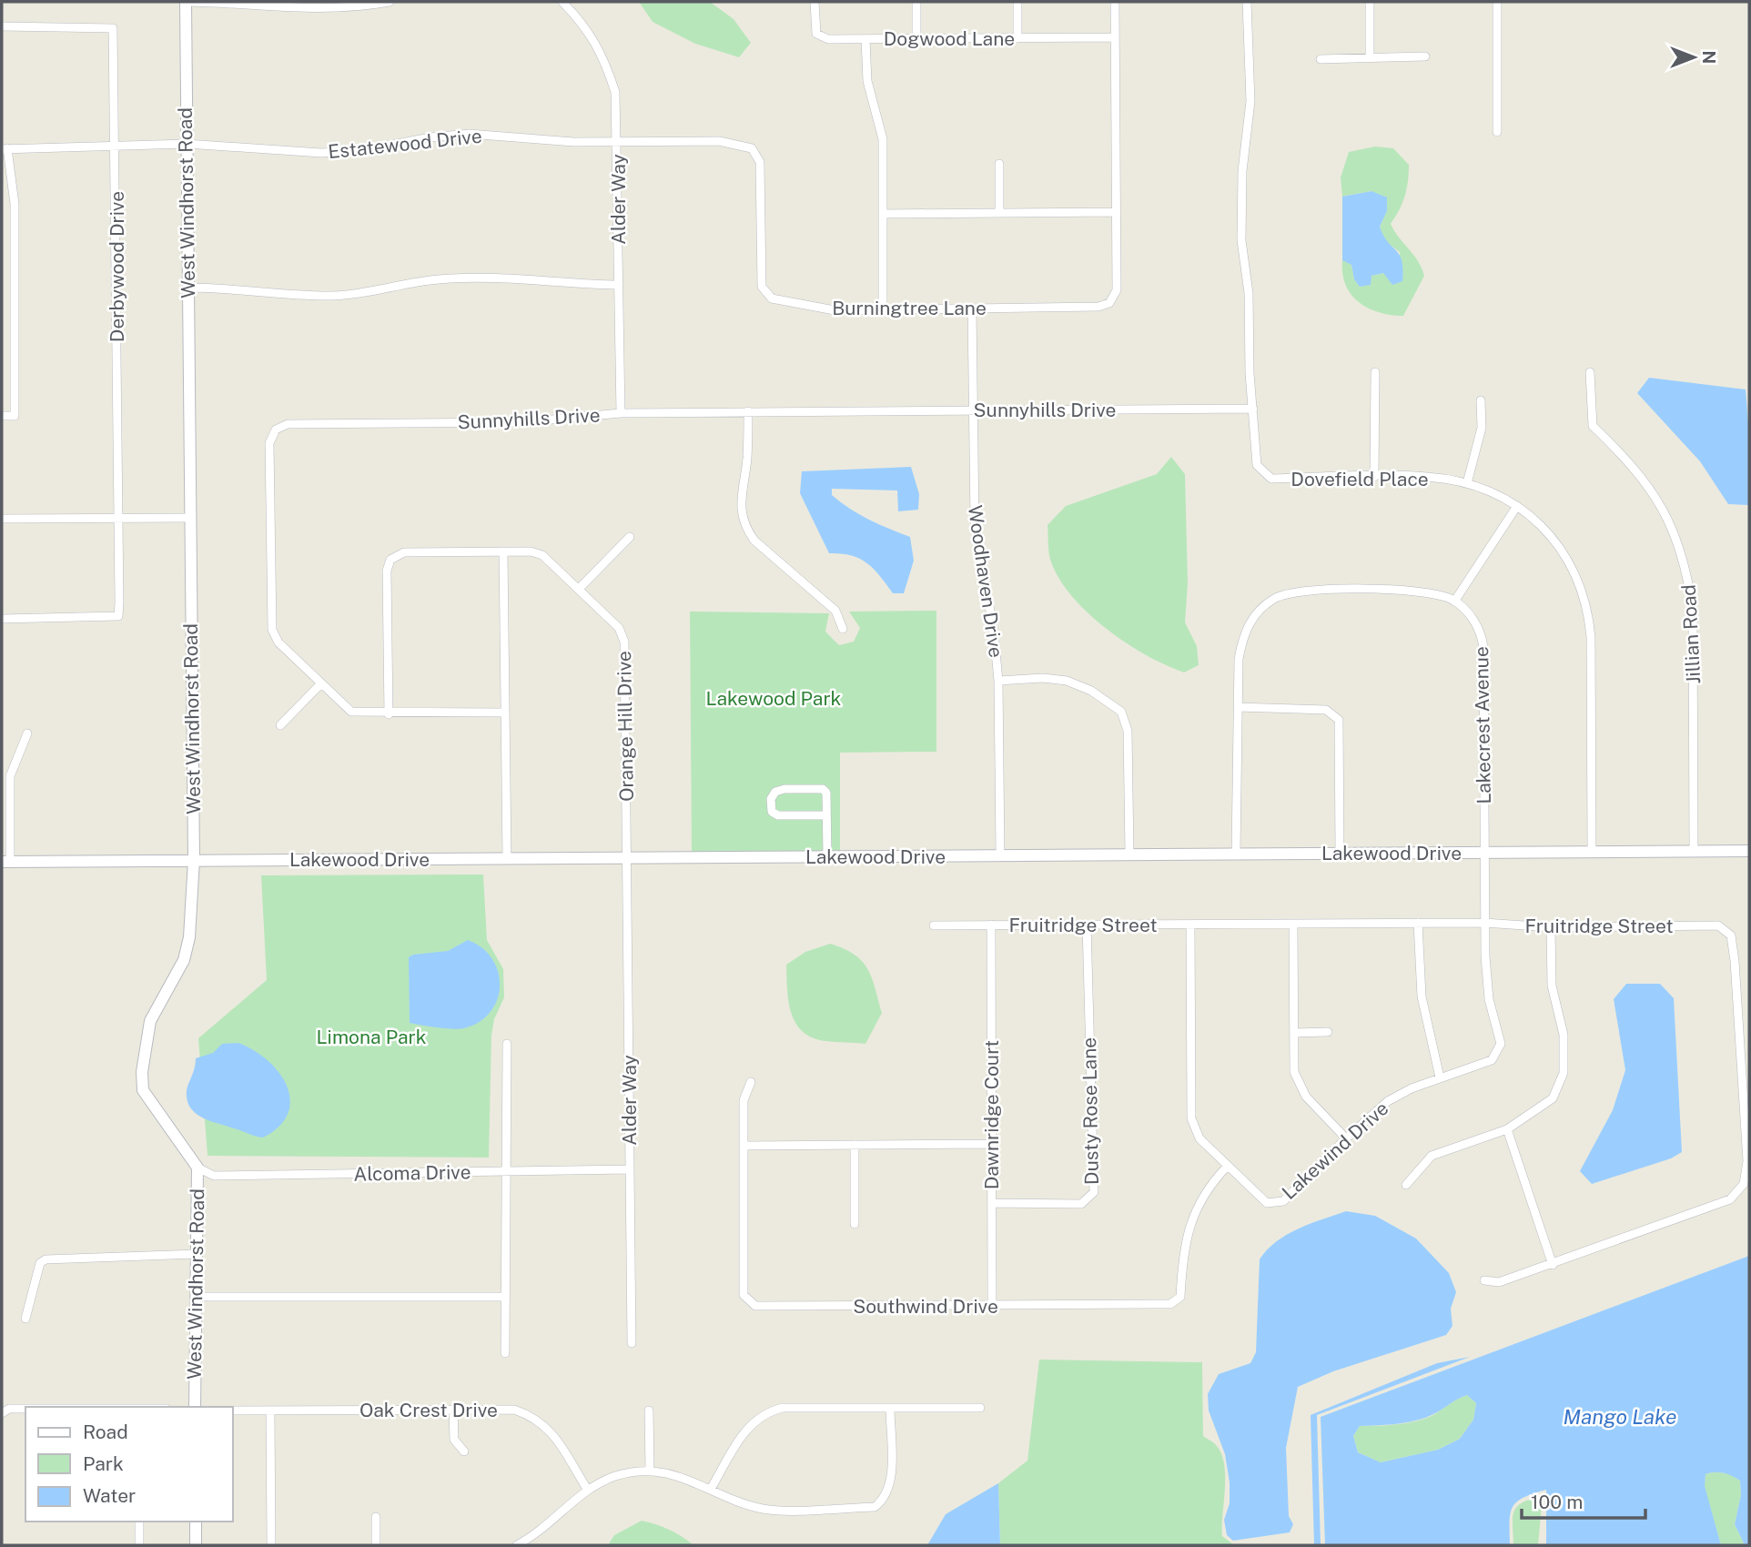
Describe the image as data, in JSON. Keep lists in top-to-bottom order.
{
  "streets": {
    "street": [
      "Dogwood Lane",
      "Estatewood Drive",
      "Alder Way",
      "West Windhorst Road",
      "Derbywood Drive",
      "Burningtree Lane",
      "Sunnyhills Drive",
      "Dovefield Place",
      "Woodhaven Drive",
      "Jillian Road",
      "Lakecrest Avenue",
      "Orange Hill Drive",
      "Lakewood Drive",
      "Fruitridge Street",
      "Dusty Rose Lane",
      "Dawnridge Court",
      "Lakewind Drive",
      "Alcoma Drive",
      "Southwind Drive",
      "Oak Crest Drive"
    ]
  },
  "crossings": [
    ["Estatewood Drive", "Alder Way"],
    ["Estatewood Drive", "West Windhorst Road"],
    ["Estatewood Drive", "Derbywood Drive"],
    ["Estatewood Drive", "Burningtree Lane"],
    ["Alder Way", "Burningtree Lane"],
    ["Alder Way", "Sunnyhills Drive"],
    ["Alder Way", "Orange Hill Drive"],
    ["Alder Way", "Lakewood Drive"],
    ["Alder Way", "Alcoma Drive"],
    ["West Windhorst Road", "Lakewood Drive"],
    ["West Windhorst Road", "Alcoma Drive"],
    ["Burningtree Lane", "Woodhaven Drive"],
    ["Sunnyhills Drive", "Dovefield Place"],
    ["Sunnyhills Drive", "Woodhaven Drive"],
    ["Sunnyhills Drive", "Orange Hill Drive"],
    ["Dovefield Place", "Lakewood Drive"],
    ["Woodhaven Drive", "Lakewood Drive"],
    ["Jillian Road", "Lakewood Drive"],
    ["Lakecrest Avenue", "Lakewood Drive"],
    ["Lakecrest Avenue", "Lakewind Drive"],
    ["Orange Hill Drive", "Lakewood Drive"],
    ["Lakewood Drive", "Lakewind Drive"],
    ["Fruitridge Street", "Dusty Rose Lane"],
    ["Fruitridge Street", "Dawnridge Court"],
    ["Fruitridge Street", "Lakewind Drive"],
    ["Dusty Rose Lane", "Dawnridge Court"],
    ["Dawnridge Court", "Southwind Drive"],
    ["Lakewind Drive", "Southwind Drive"]
  ],
  "water": ["Mango Lake"],
  "parks": ["Lakewood Park", "Limona Park"],
  "legend": ["Road", "Park", "Water"],
  "scale_bar": "100 m",
  "north": "right"
}
